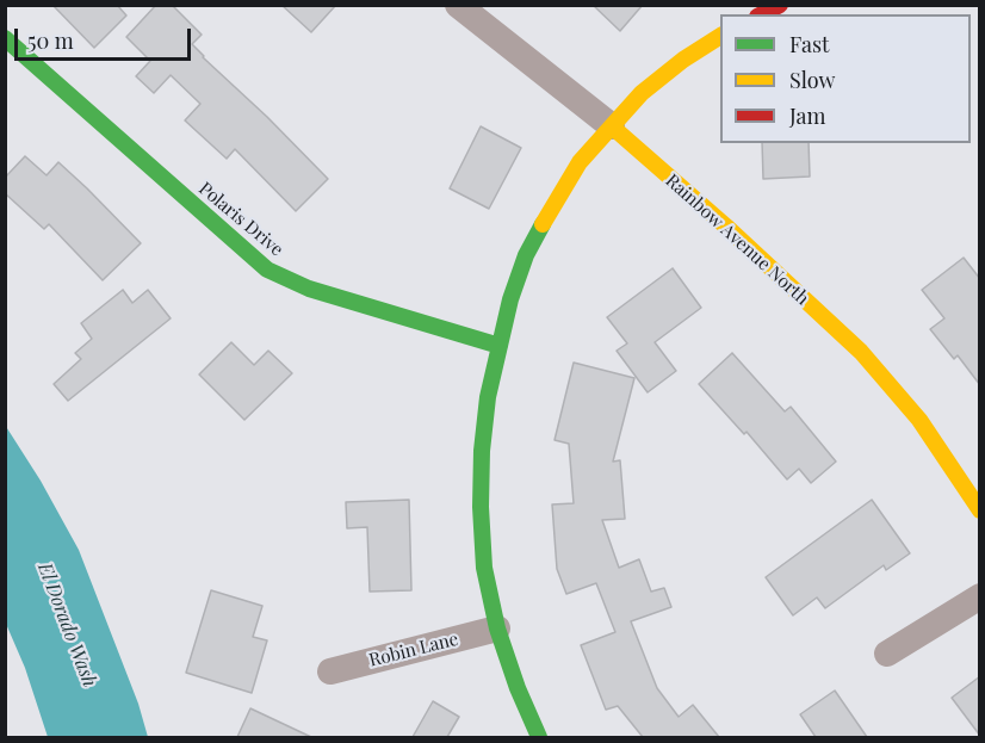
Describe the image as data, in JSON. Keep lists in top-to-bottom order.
{
  "streets": {
    "street": ["Polaris Drive", "Rainbow Avenue North", "Robin Lane"]
  },
  "water": ["El Dorado Wash"],
  "legend": ["Fast", "Slow", "Jam"],
  "scale_bar": "50 m"
}
